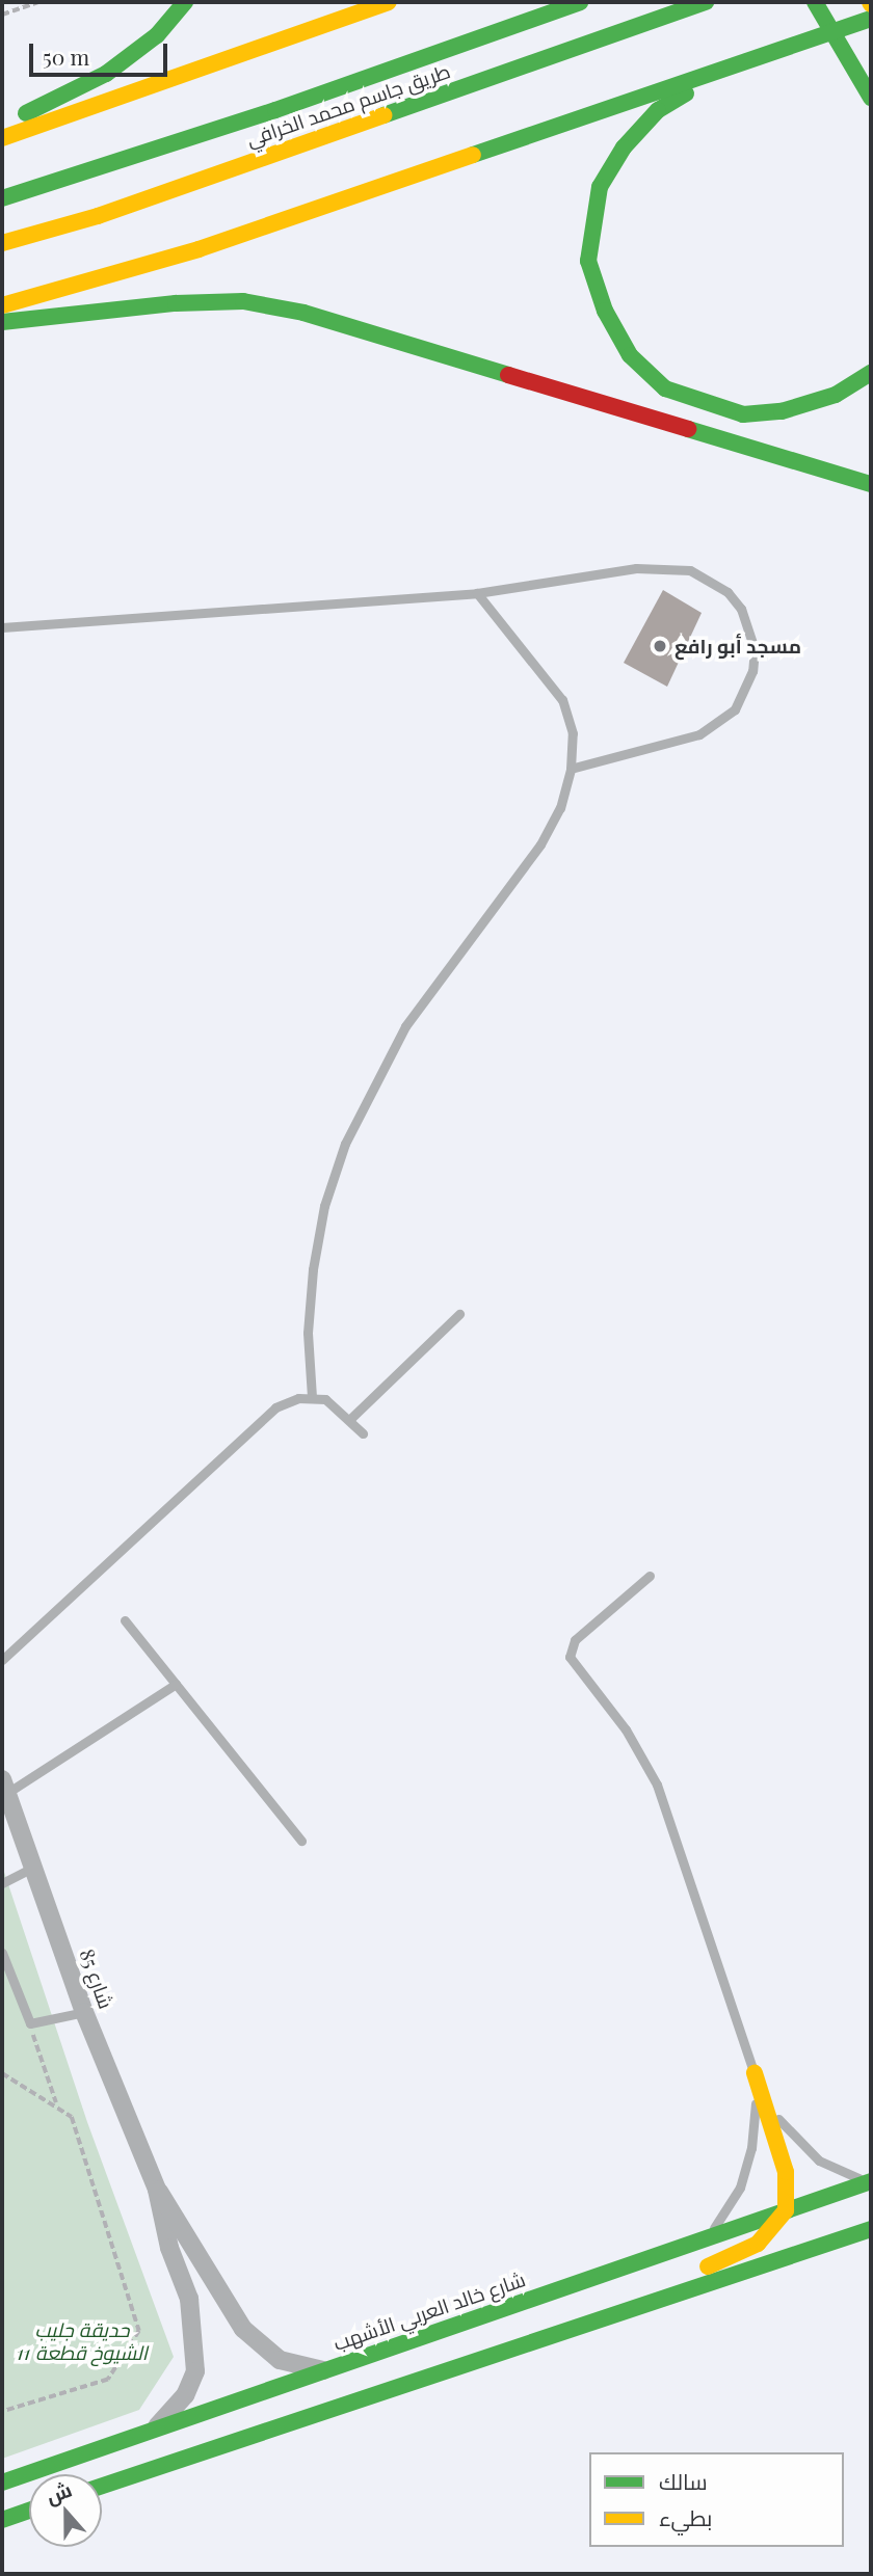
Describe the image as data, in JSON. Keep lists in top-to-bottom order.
{
  "streets": {
    "main road": ["طريق جاسم محمد الخرافي", "شارع خالد العربي الأشهب"],
    "street": ["شارع 85"]
  },
  "crossings": [
    ["شارع 85", "شارع خالد العربي الأشهب"]
  ],
  "parks": ["حديقة جليب الشيوخ قطعة 11"],
  "places": ["مسجد أبو رافع"],
  "legend": ["سالك", "بطيء"],
  "scale_bar": "50 m",
  "north": "top"
}
